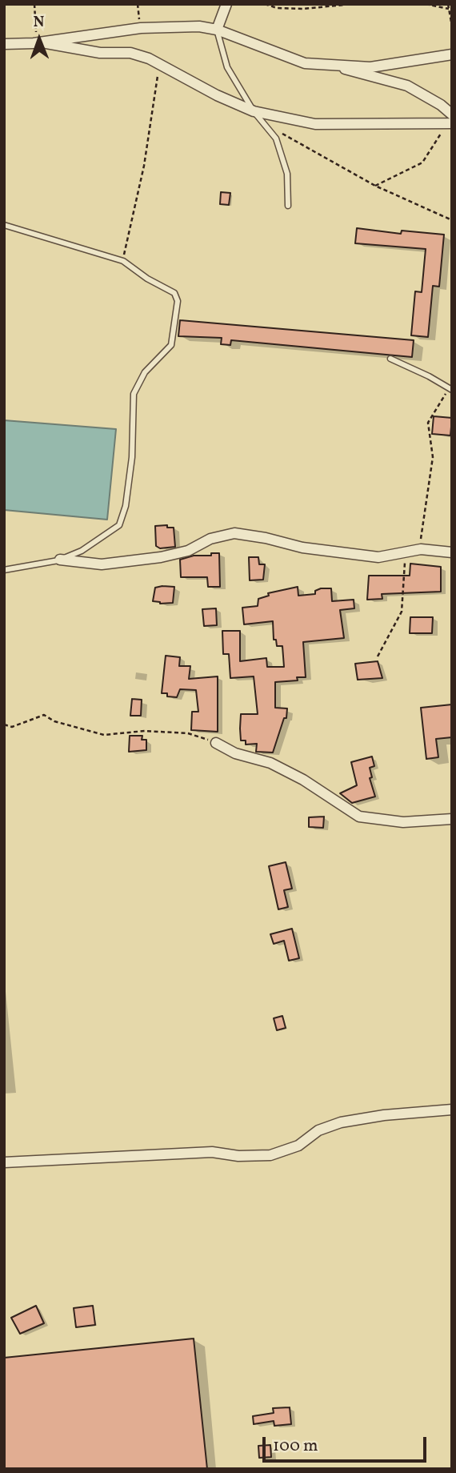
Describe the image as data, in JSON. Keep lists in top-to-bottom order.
{
  "scale_bar": "100 m",
  "north": "top"
}
